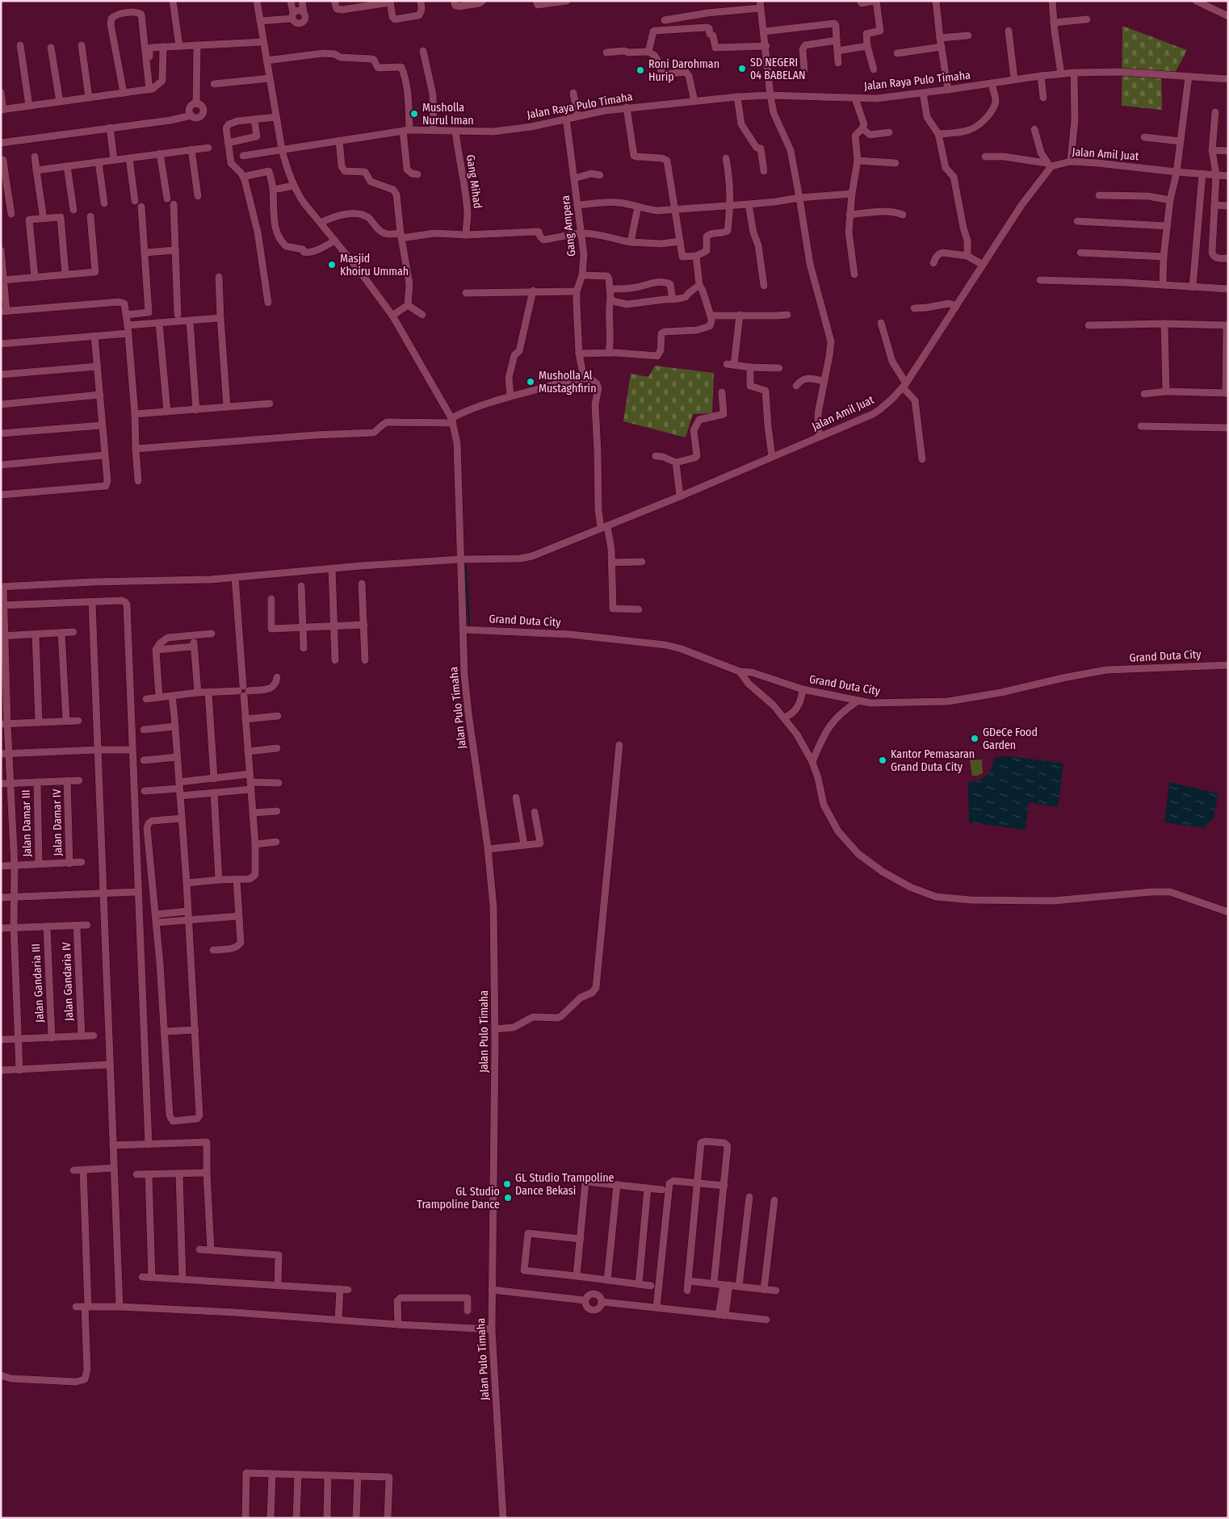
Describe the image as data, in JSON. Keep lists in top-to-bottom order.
{
  "streets": {
    "street": [
      "Jalan Raya Pulo Timaha",
      "Jalan Amil Juat",
      "Gang Mihad",
      "Gang Ampera",
      "Grand Duta City",
      "Jalan Pulo Timaha",
      "Jalan Damar IV",
      "Jalan Damar III",
      "Jalan Gandaria IV",
      "Jalan Gandaria III"
    ]
  },
  "crossings": [
    ["Jalan Raya Pulo Timaha", "Gang Mihad"],
    ["Jalan Raya Pulo Timaha", "Gang Ampera"],
    ["Jalan Amil Juat", "Jalan Pulo Timaha"],
    ["Grand Duta City", "Jalan Pulo Timaha"]
  ],
  "places": [
    "SD NEGERI 04 BABELAN",
    "Roni Darohman Hurip",
    "Musholla Nurul Iman",
    "Masjid Khoiru Ummah",
    "Musholla Al Mustaghfirin",
    "GDeCe Food Garden",
    "Kantor Pemasaran Grand Duta City",
    "GL Studio Trampoline Dance Bekasi",
    "GL Studio Trampoline Dance"
  ]
}
